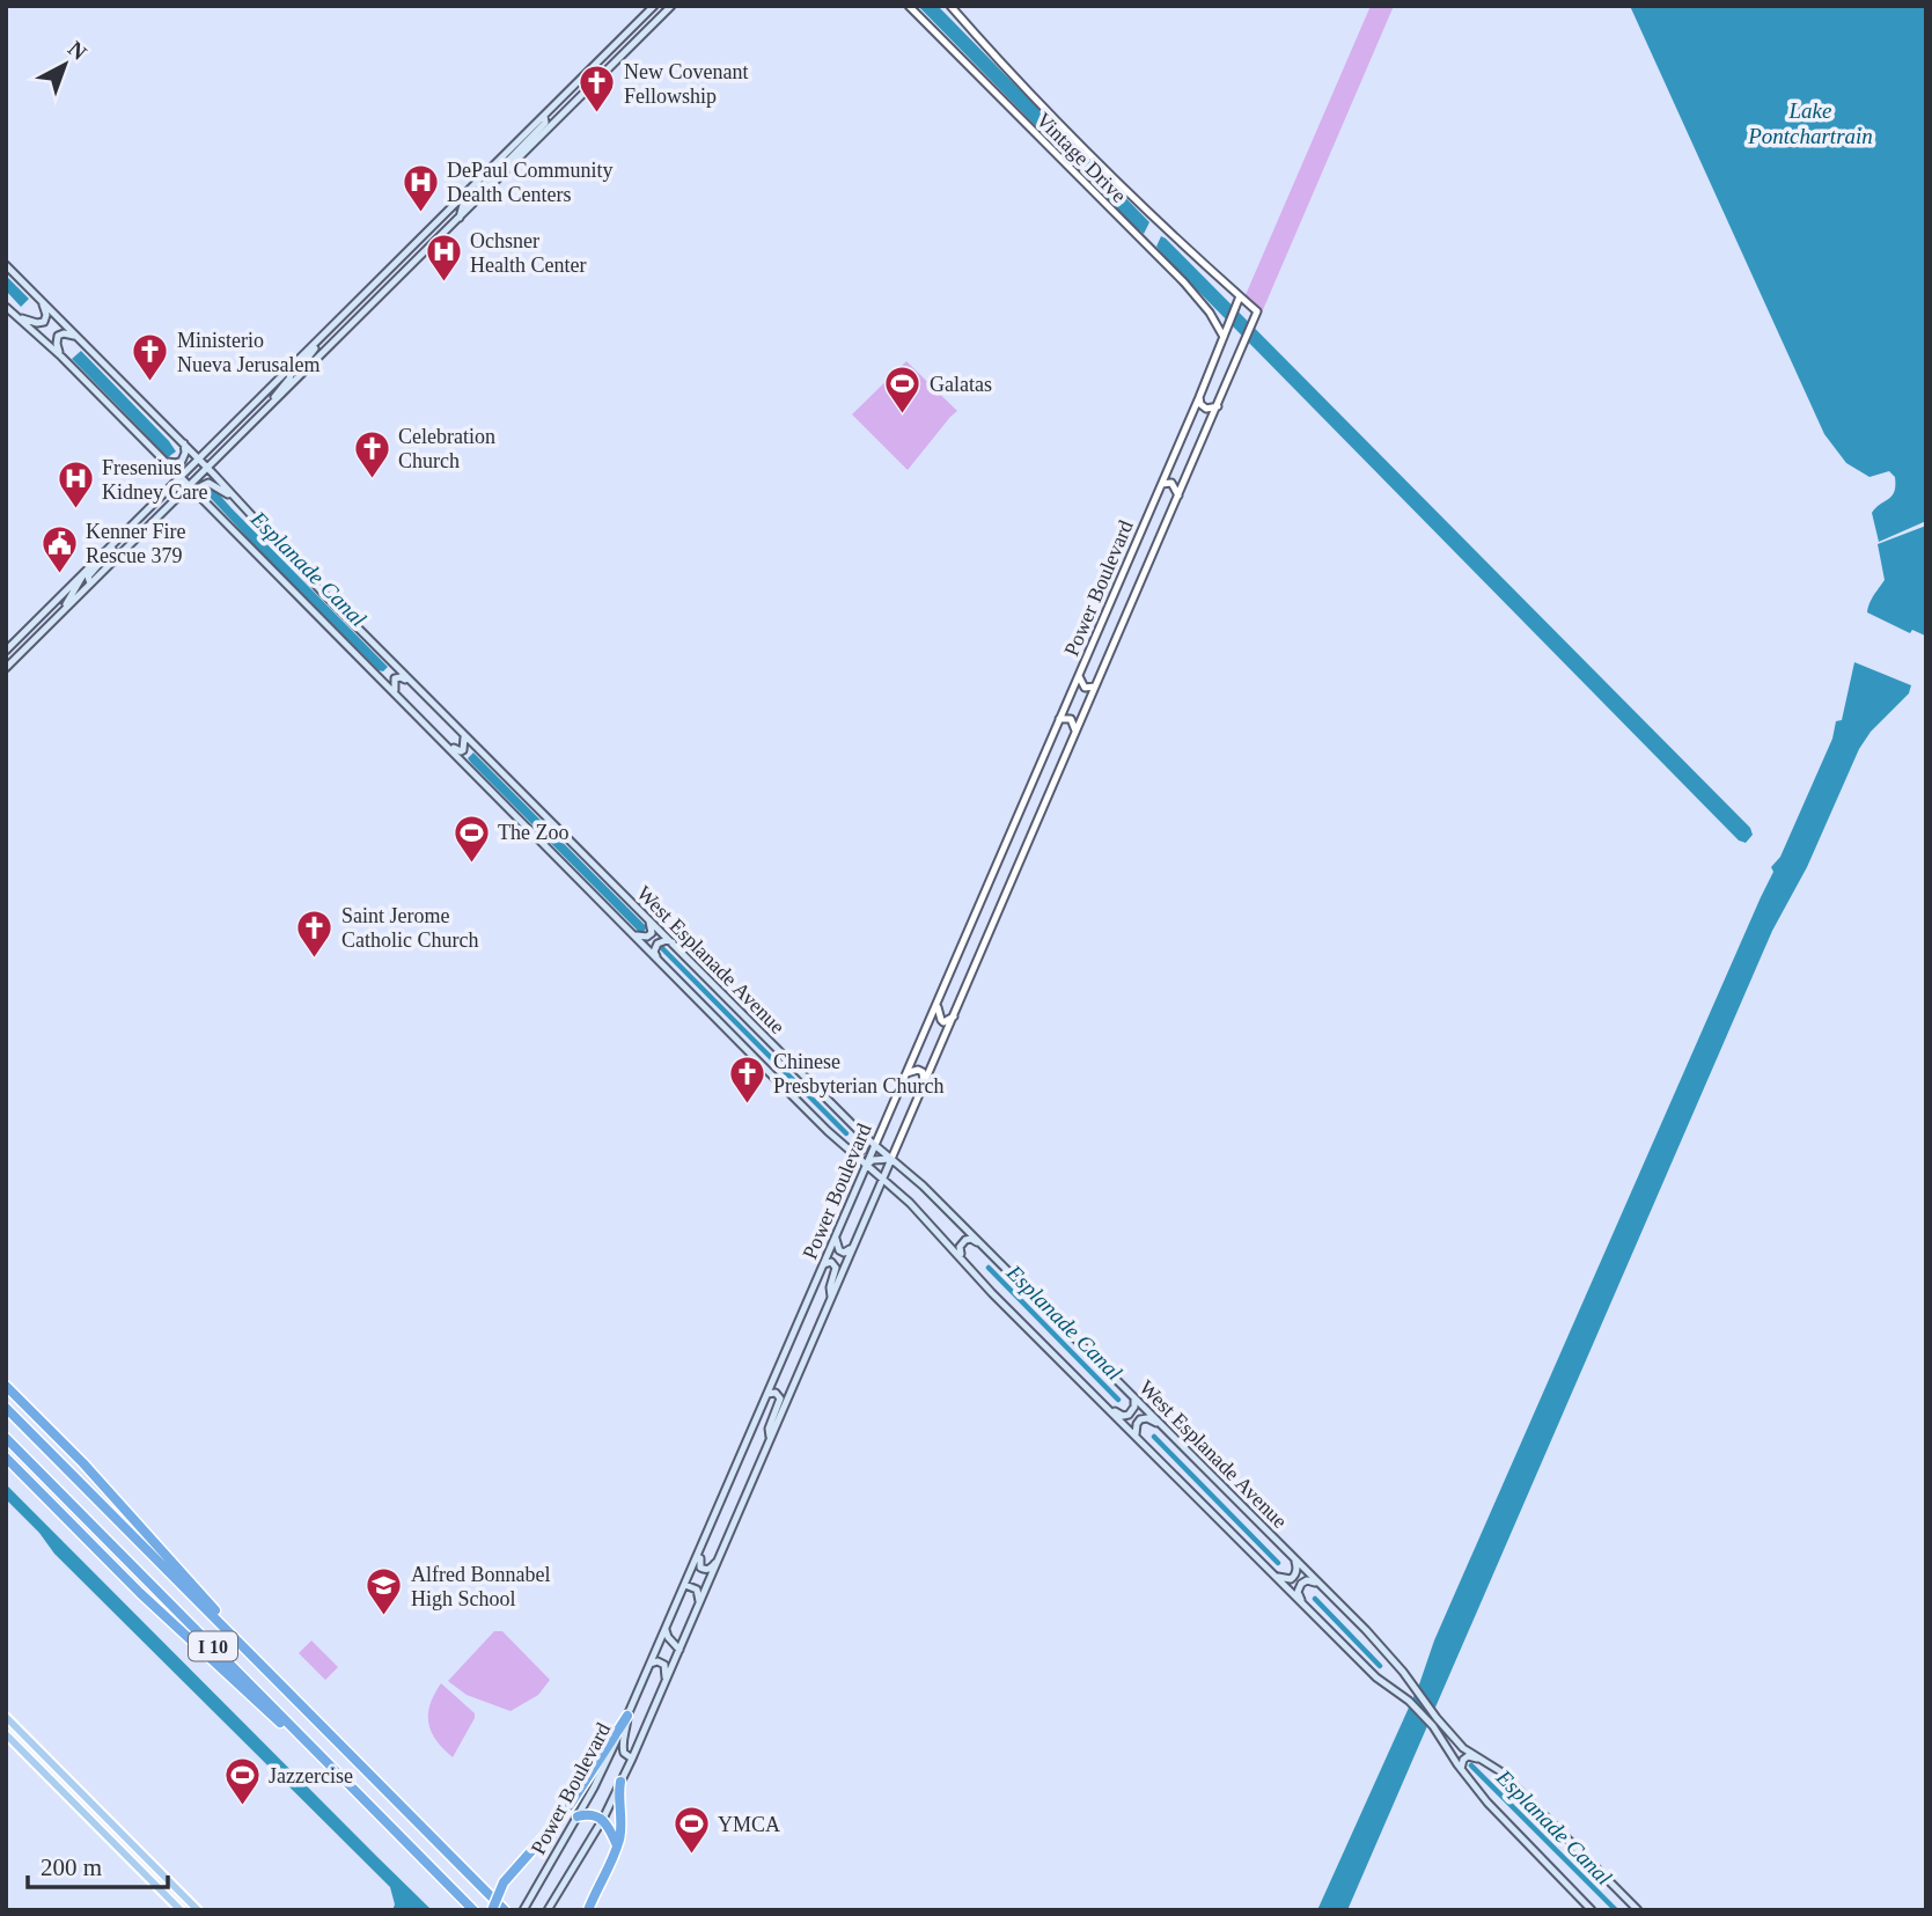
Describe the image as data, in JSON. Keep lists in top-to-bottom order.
{
  "streets": {
    "highway": ["I 10"],
    "main road": ["Power Boulevard", "West Esplanade Avenue"],
    "street": ["Vintage Drive"]
  },
  "crossings": [
    ["Vintage Drive", "Power Boulevard"],
    ["Power Boulevard", "West Esplanade Avenue"]
  ],
  "water": ["Lake Pontchartrain", "Esplanade Canal"],
  "places": {
    "church": [
      "New Covenant Fellowship",
      "Ministerio Nueva Jerusalem",
      "Celebration Church",
      "Saint Jerome Catholic Church",
      "Chinese Presbyterian Church"
    ],
    "hospital": ["DePaul Community Dealth Centers", "Ochsner Health Center", "Fresenius Kidney Care"],
    "sports": [
      "Galatas",
      "The Zoo",
      "Jazzercise",
      "YMCA"
    ],
    "public building": ["Kenner Fire Rescue 379"],
    "school or university": ["Alfred Bonnabel High School"]
  },
  "scale_bar": "200 m",
  "north": "top right"
}
